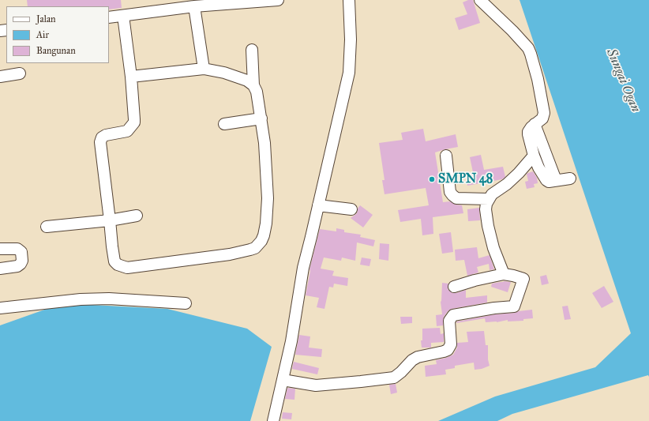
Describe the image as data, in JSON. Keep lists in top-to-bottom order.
{
  "water": ["Sungai Ogan"],
  "places": ["SMPN 48"],
  "legend": ["Jalan", "Air", "Bangunan"]
}
